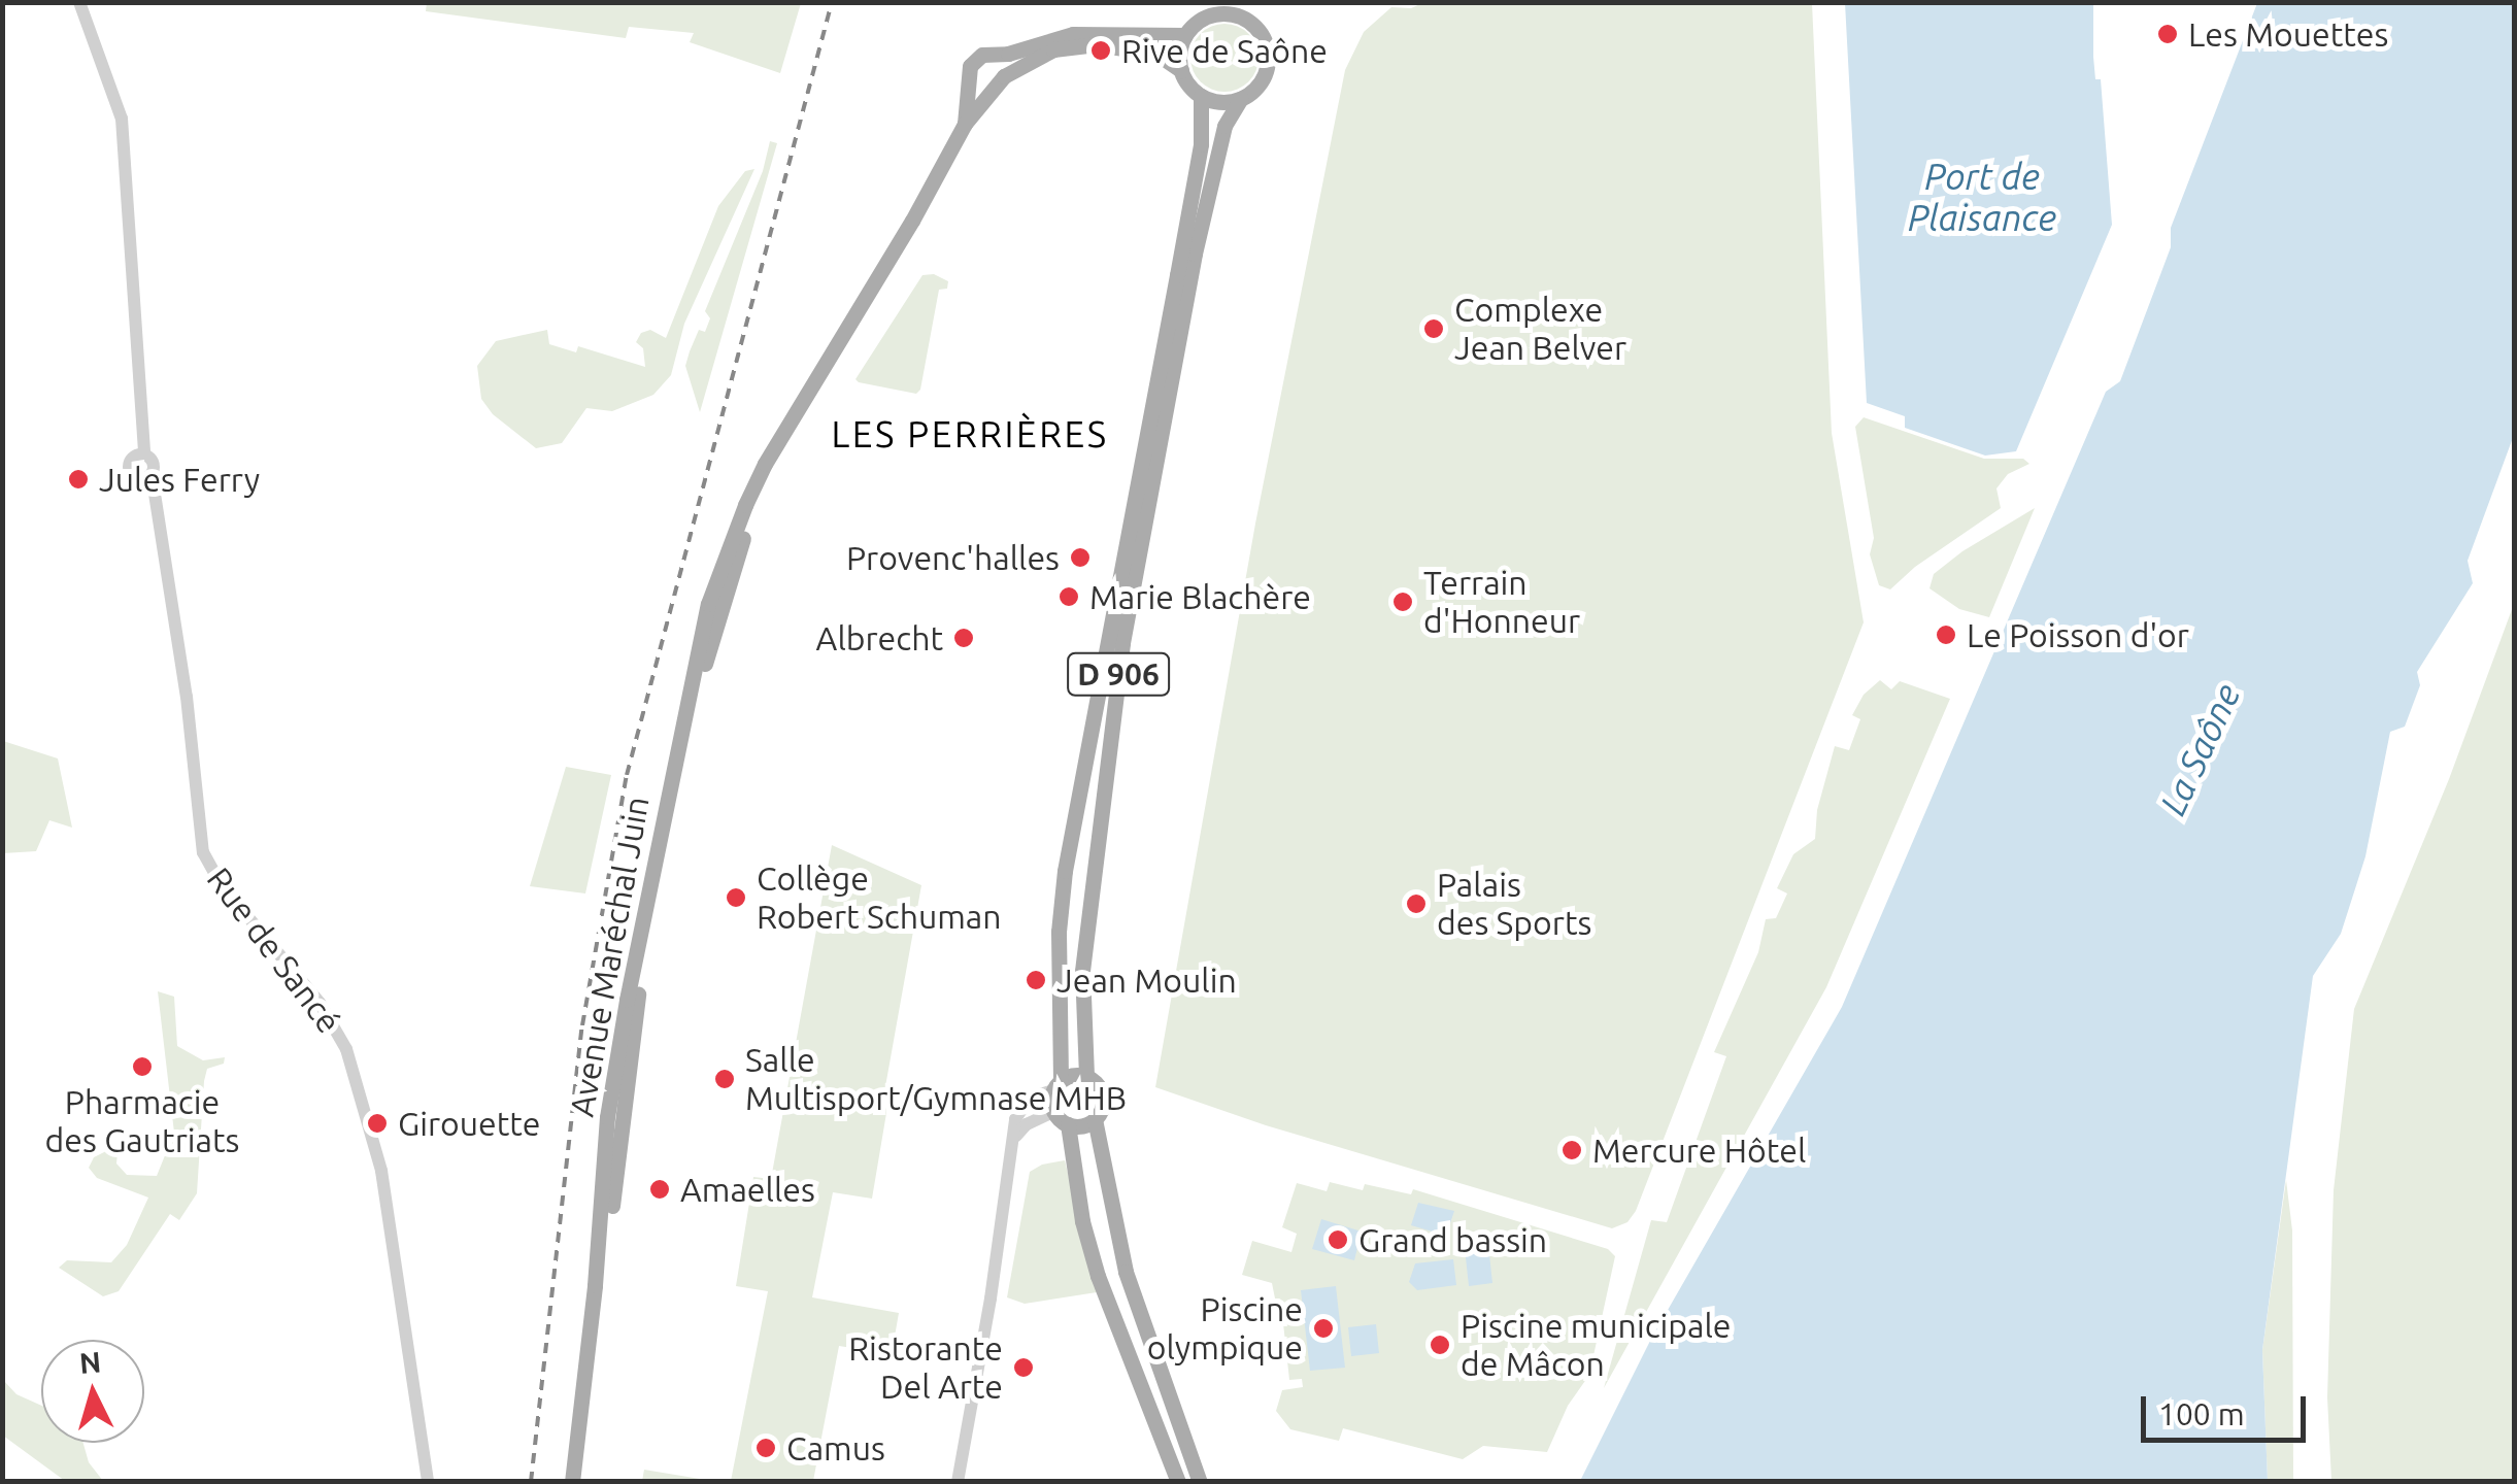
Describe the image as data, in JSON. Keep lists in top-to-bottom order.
{
  "streets": {
    "main road": ["D 906", "Avenue Maréchal Juin"],
    "street": ["Rue de Sancé"]
  },
  "crossings": [
    ["D 906", "Avenue Maréchal Juin"]
  ],
  "districts": ["LES PERRIÈRES"],
  "water": ["Port de Plaisance", "La Saône"],
  "places": [
    "Les Mouettes",
    "Rive de Saône",
    "Complexe Jean Belver",
    "Jules Ferry",
    "Provenc'halles",
    "Marie Blachère",
    "Terrain d'Honneur",
    "Le Poisson d'or",
    "Albrecht",
    "Collège Robert Schuman",
    "Palais des Sports",
    "Jean Moulin",
    "Pharmacie des Gautriats",
    "Salle Multisport/Gymnase MHB",
    "Girouette",
    "Mercure Hôtel",
    "Amaelles",
    "Grand bassin",
    "Piscine olympique",
    "Piscine municipale de Mâcon",
    "Ristorante Del Arte",
    "Camus"
  ],
  "scale_bar": "100 m",
  "north": "top"
}
